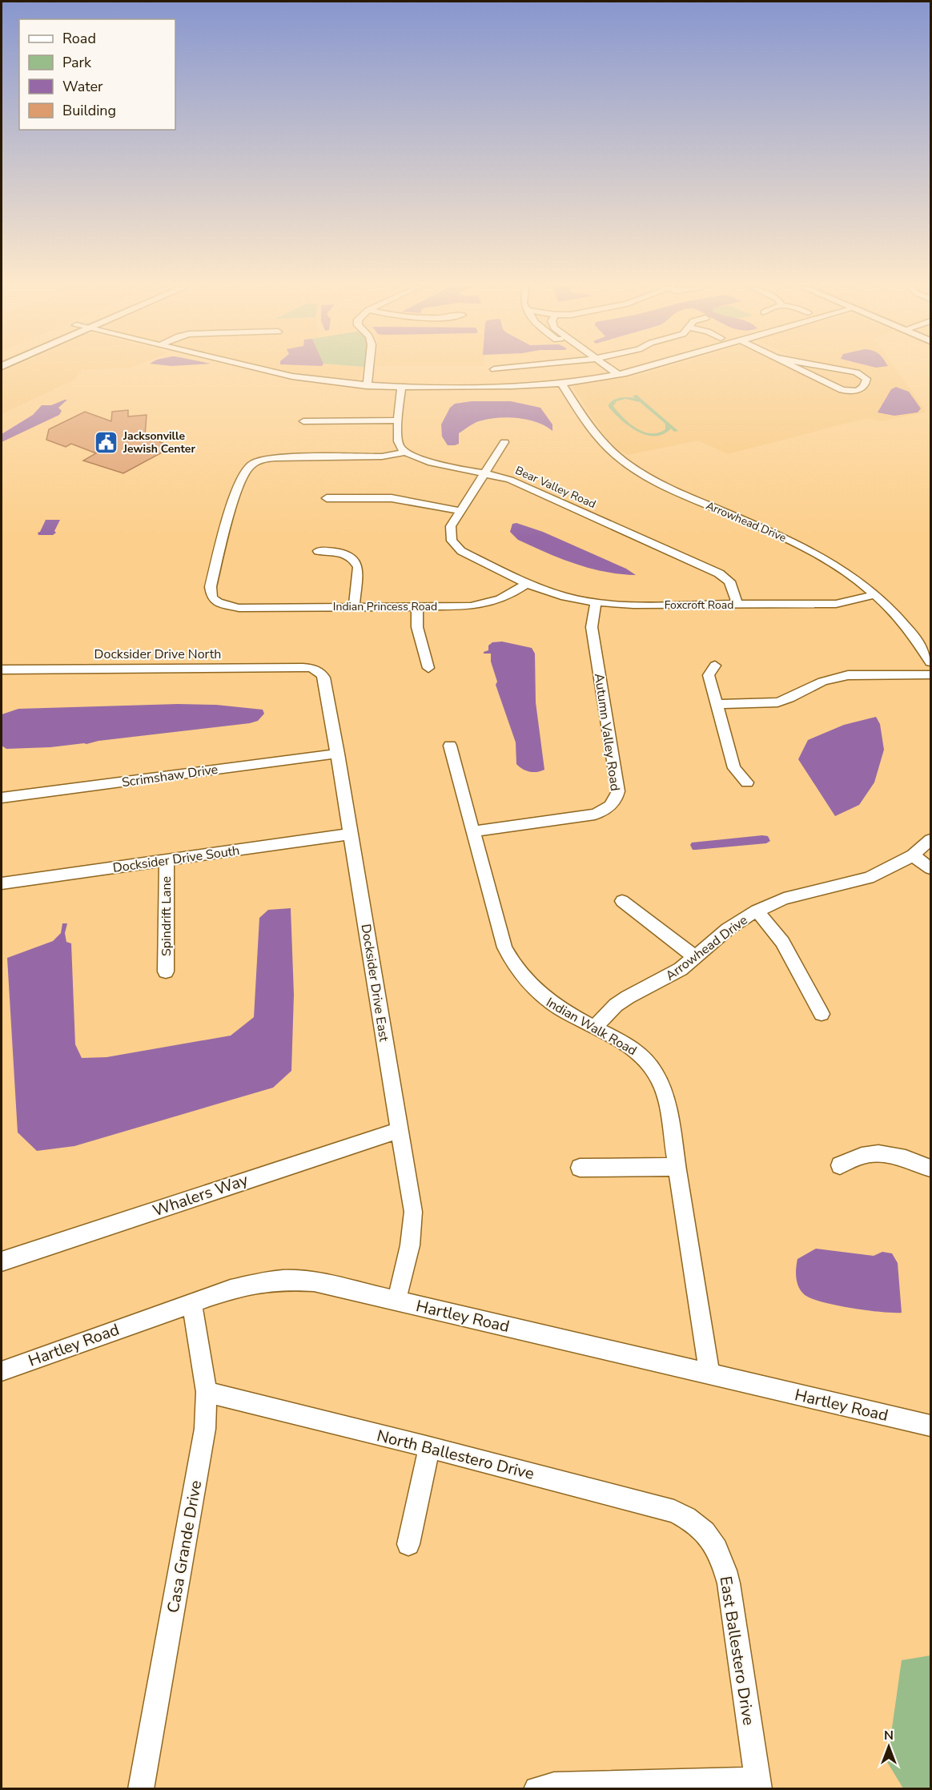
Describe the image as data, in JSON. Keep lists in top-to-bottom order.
{
  "streets": {
    "street": [
      "Bear Valley Road",
      "Arrowhead Drive",
      "Foxcroft Road",
      "Indian Princess Road",
      "Docksider Drive North",
      "Autumn Valley Road",
      "Scrimshaw Drive",
      "Docksider Drive South",
      "Spindrift Lane",
      "Docksider Drive East",
      "Indian Walk Road",
      "Whalers Way",
      "Hartley Road",
      "North Ballestero Drive",
      "Casa Grande Drive",
      "East Ballestero Drive"
    ]
  },
  "crossings": [
    ["Bear Valley Road", "Foxcroft Road"],
    ["Bear Valley Road", "Indian Princess Road"],
    ["Arrowhead Drive", "Foxcroft Road"],
    ["Arrowhead Drive", "Indian Walk Road"],
    ["Foxcroft Road", "Indian Princess Road"],
    ["Foxcroft Road", "Autumn Valley Road"],
    ["Docksider Drive North", "Docksider Drive East"],
    ["Autumn Valley Road", "Indian Walk Road"],
    ["Scrimshaw Drive", "Docksider Drive East"],
    ["Docksider Drive South", "Spindrift Lane"],
    ["Docksider Drive South", "Docksider Drive East"],
    ["Docksider Drive East", "Whalers Way"],
    ["Docksider Drive East", "Hartley Road"],
    ["Indian Walk Road", "Hartley Road"],
    ["Hartley Road", "Casa Grande Drive"],
    ["North Ballestero Drive", "Casa Grande Drive"],
    ["North Ballestero Drive", "East Ballestero Drive"]
  ],
  "places": {
    "public building": ["Jacksonville Jewish Center"]
  },
  "legend": [
    "Road",
    "Park",
    "Water",
    "Building"
  ],
  "north": "top"
}
